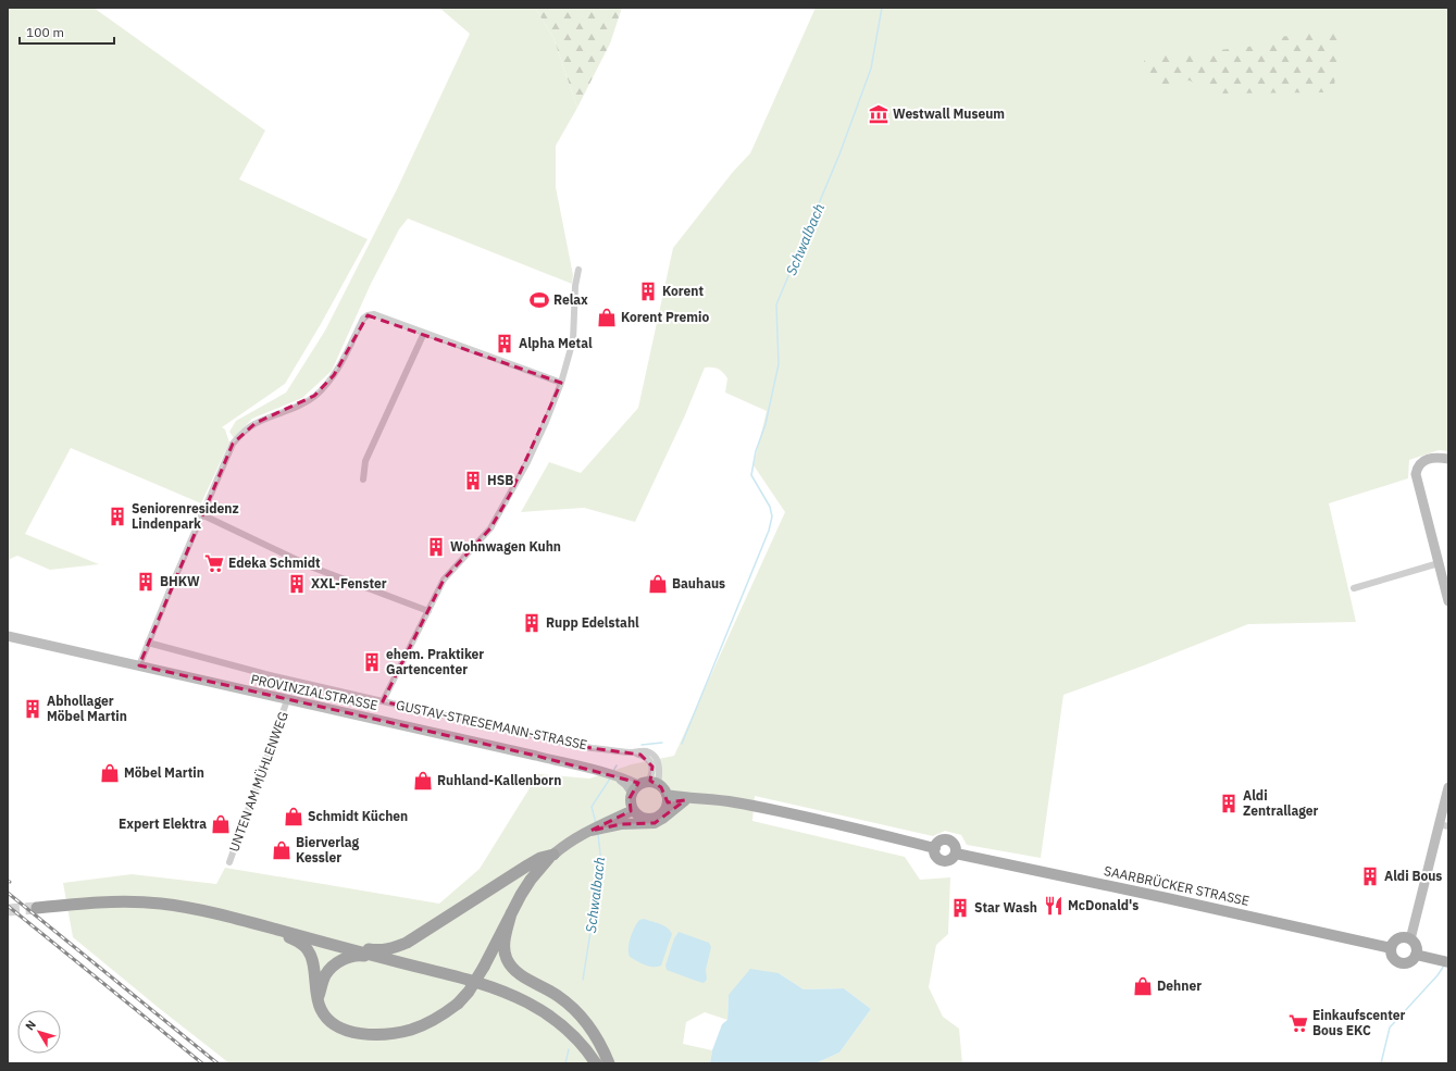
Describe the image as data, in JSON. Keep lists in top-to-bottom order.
{
  "streets": {
    "main road": ["PROVINZIALSTRASSE", "SAARBRÜCKER STRASSE"],
    "street": ["GUSTAV-STRESEMANN-STRASSE", "UNTEN AM MÜHLENWEG"]
  },
  "crossings": [
    ["PROVINZIALSTRASSE", "GUSTAV-STRESEMANN-STRASSE"],
    ["PROVINZIALSTRASSE", "UNTEN AM MÜHLENWEG"]
  ],
  "water": ["Schwalbach"],
  "places": {
    "museum": ["Westwall Museum"],
    "building": [
      "Korent",
      "Alpha Metal",
      "HSB",
      "Seniorenresidenz Lindenpark",
      "Wohnwagen Kuhn",
      "BHKW",
      "XXL-Fenster",
      "Rupp Edelstahl",
      "ehem. Praktiker Gartencenter",
      "Abhollager Möbel Martin",
      "Aldi Zentrallager",
      "Aldi Bous",
      "Star Wash"
    ],
    "sports": ["Relax"],
    "shop": [
      "Korent Premio",
      "Bauhaus",
      "Möbel Martin",
      "Ruhland-Kallenborn",
      "Schmidt Küchen",
      "Expert Elektra",
      "Bierverlag Kessler",
      "Dehner"
    ],
    "supermarket": ["Edeka Schmidt", "Einkaufscenter Bous EKC"],
    "restaurant": ["McDonald's"]
  },
  "scale_bar": "100 m",
  "north": "top left"
}
